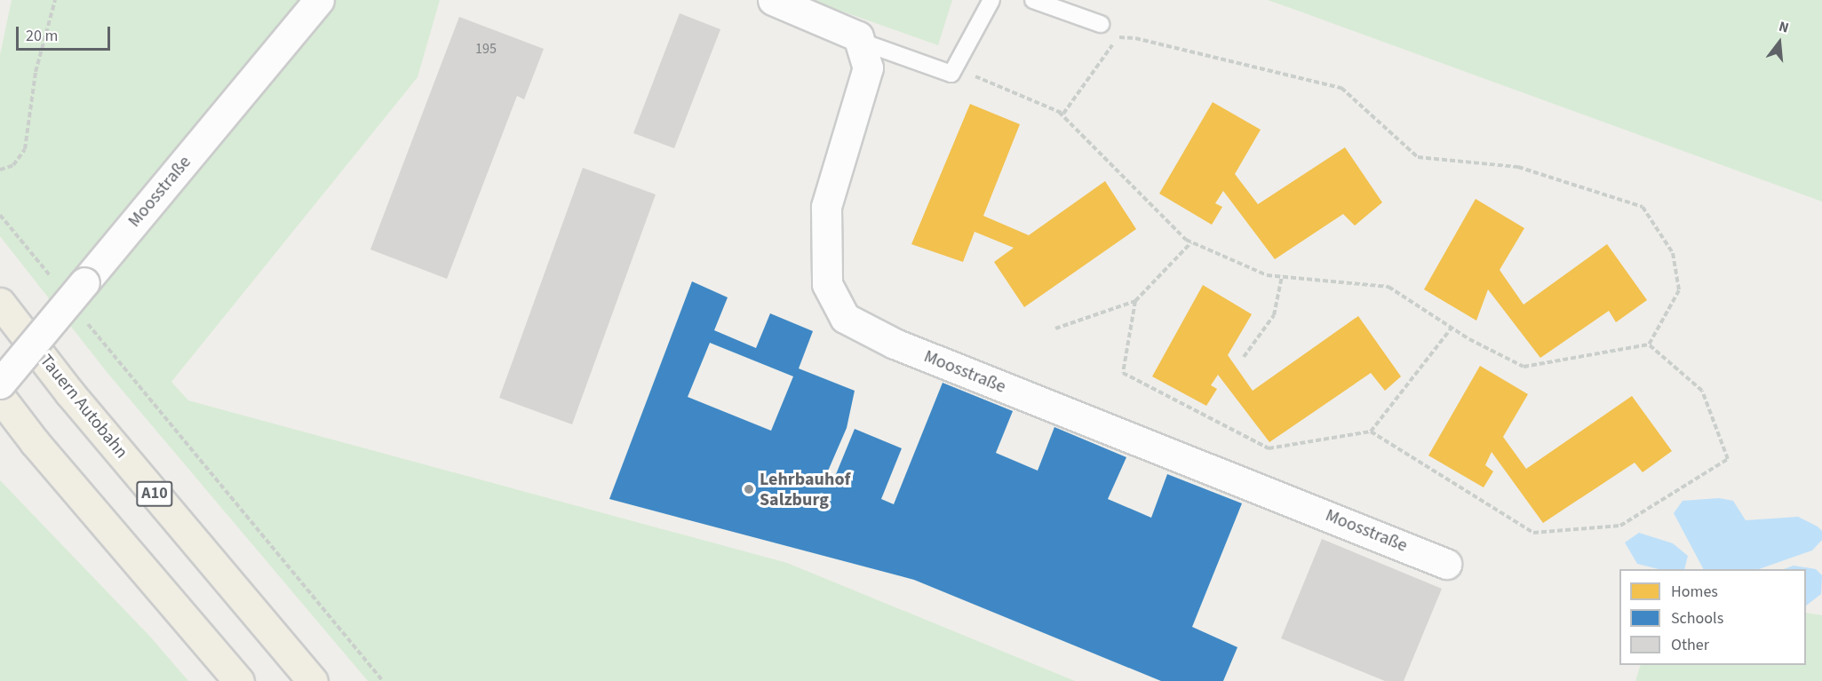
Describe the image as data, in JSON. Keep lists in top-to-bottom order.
{
  "streets": {
    "highway": ["Tauern Autobahn", "A10"],
    "street": ["Moosstraße"]
  },
  "places": ["Lehrbauhof Salzburg"],
  "house_numbers": ["195"],
  "legend": ["Homes", "Schools", "Other"],
  "scale_bar": "20 m",
  "north": "top"
}
